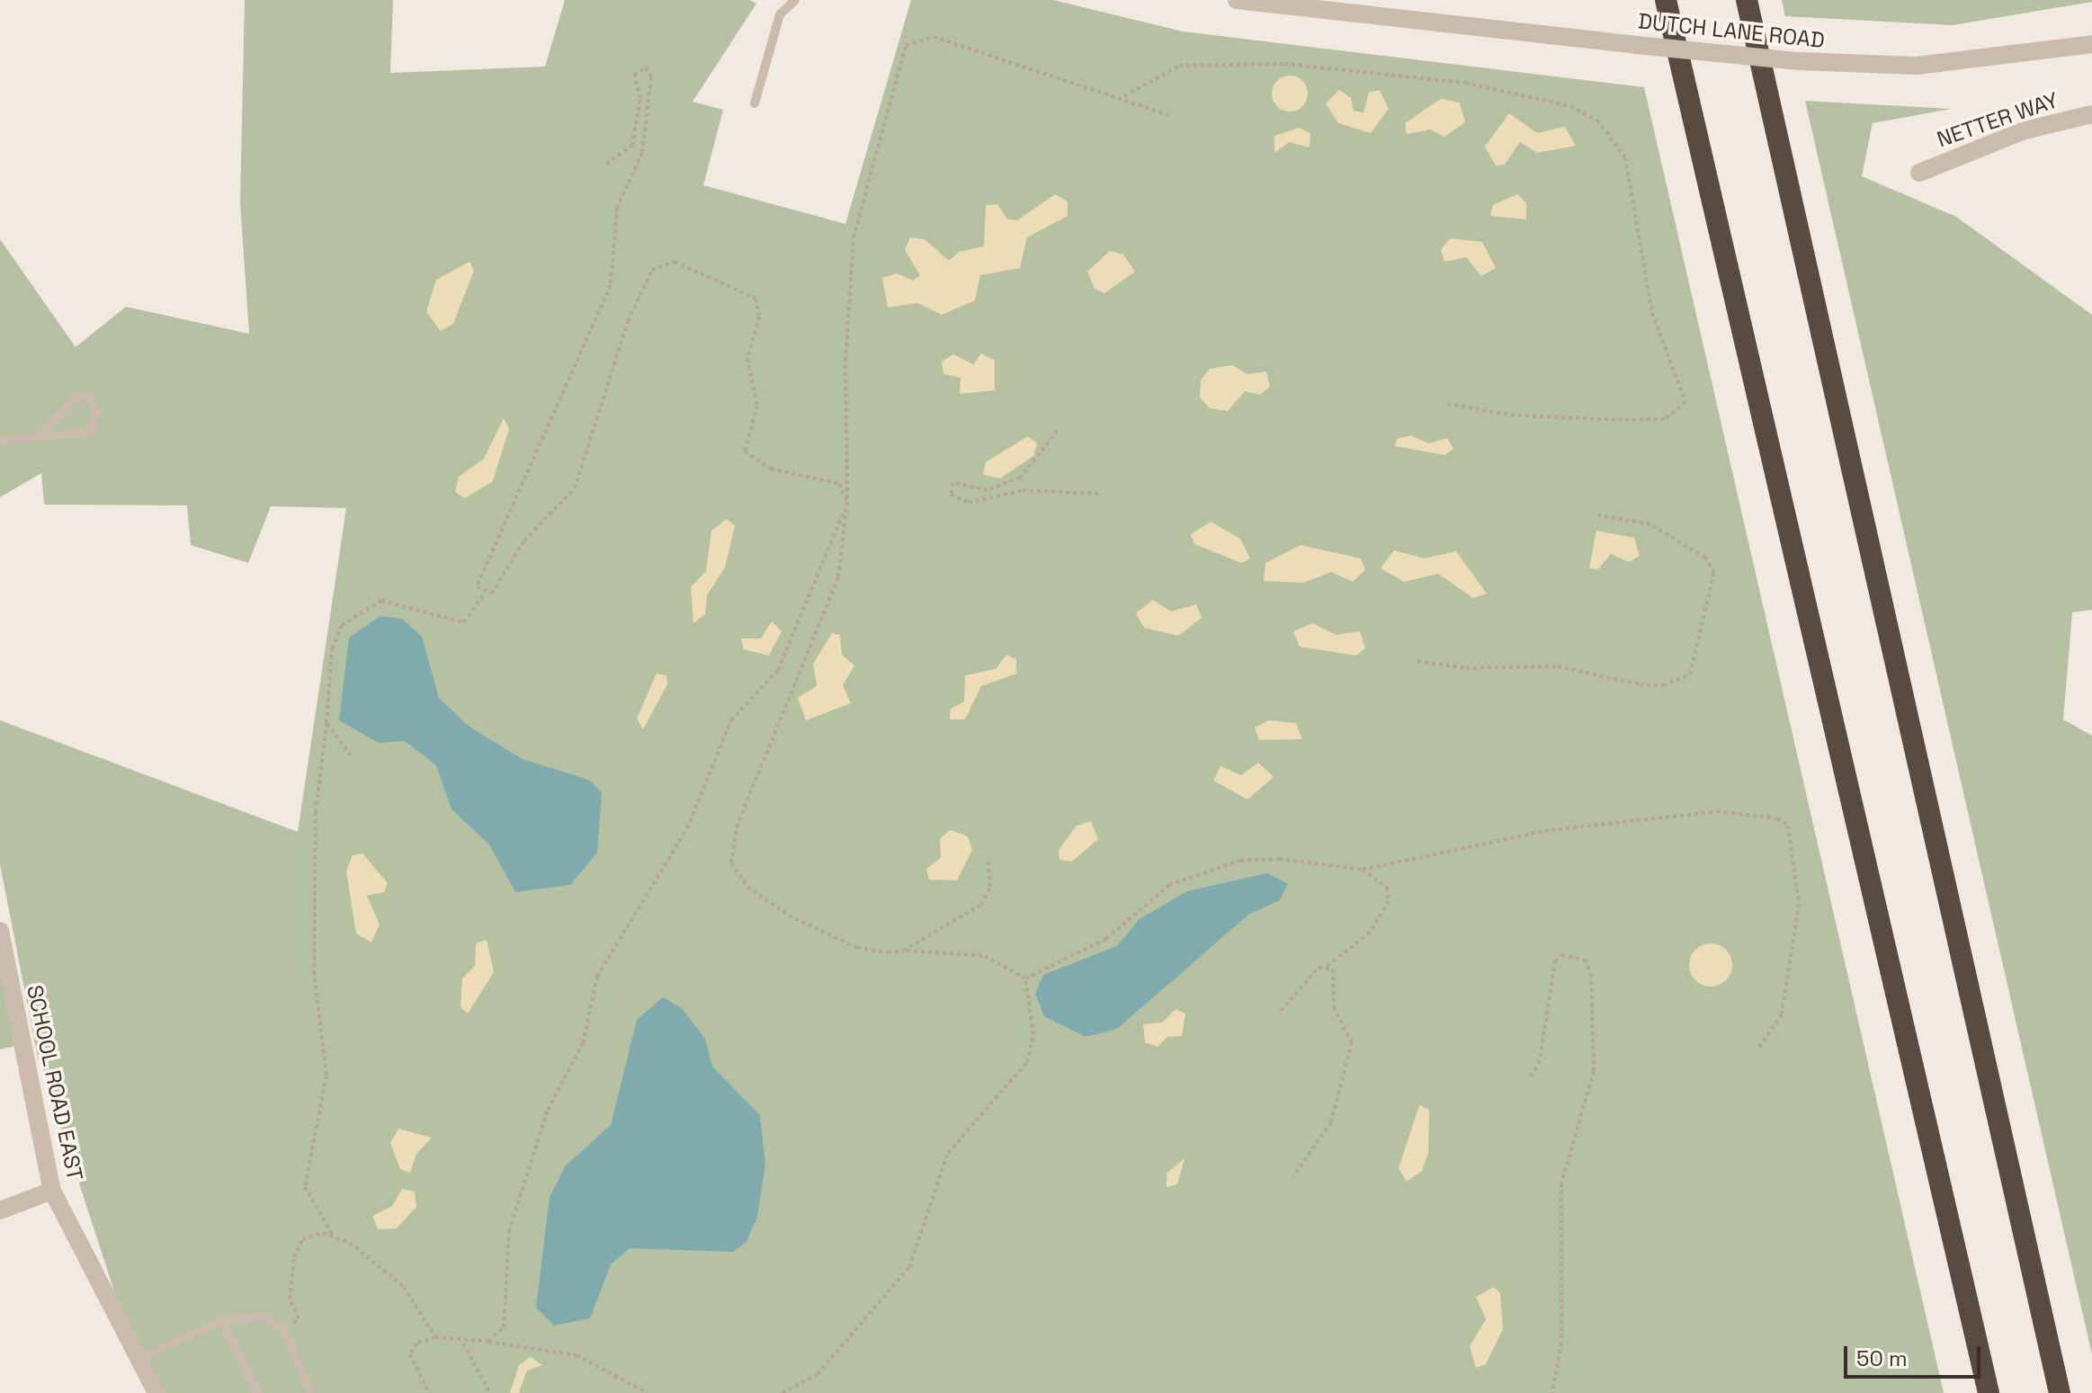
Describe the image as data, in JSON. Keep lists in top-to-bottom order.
{
  "streets": {
    "street": ["DUTCH LANE ROAD", "NETTER WAY", "SCHOOL ROAD EAST"]
  },
  "scale_bar": "50 m"
}
